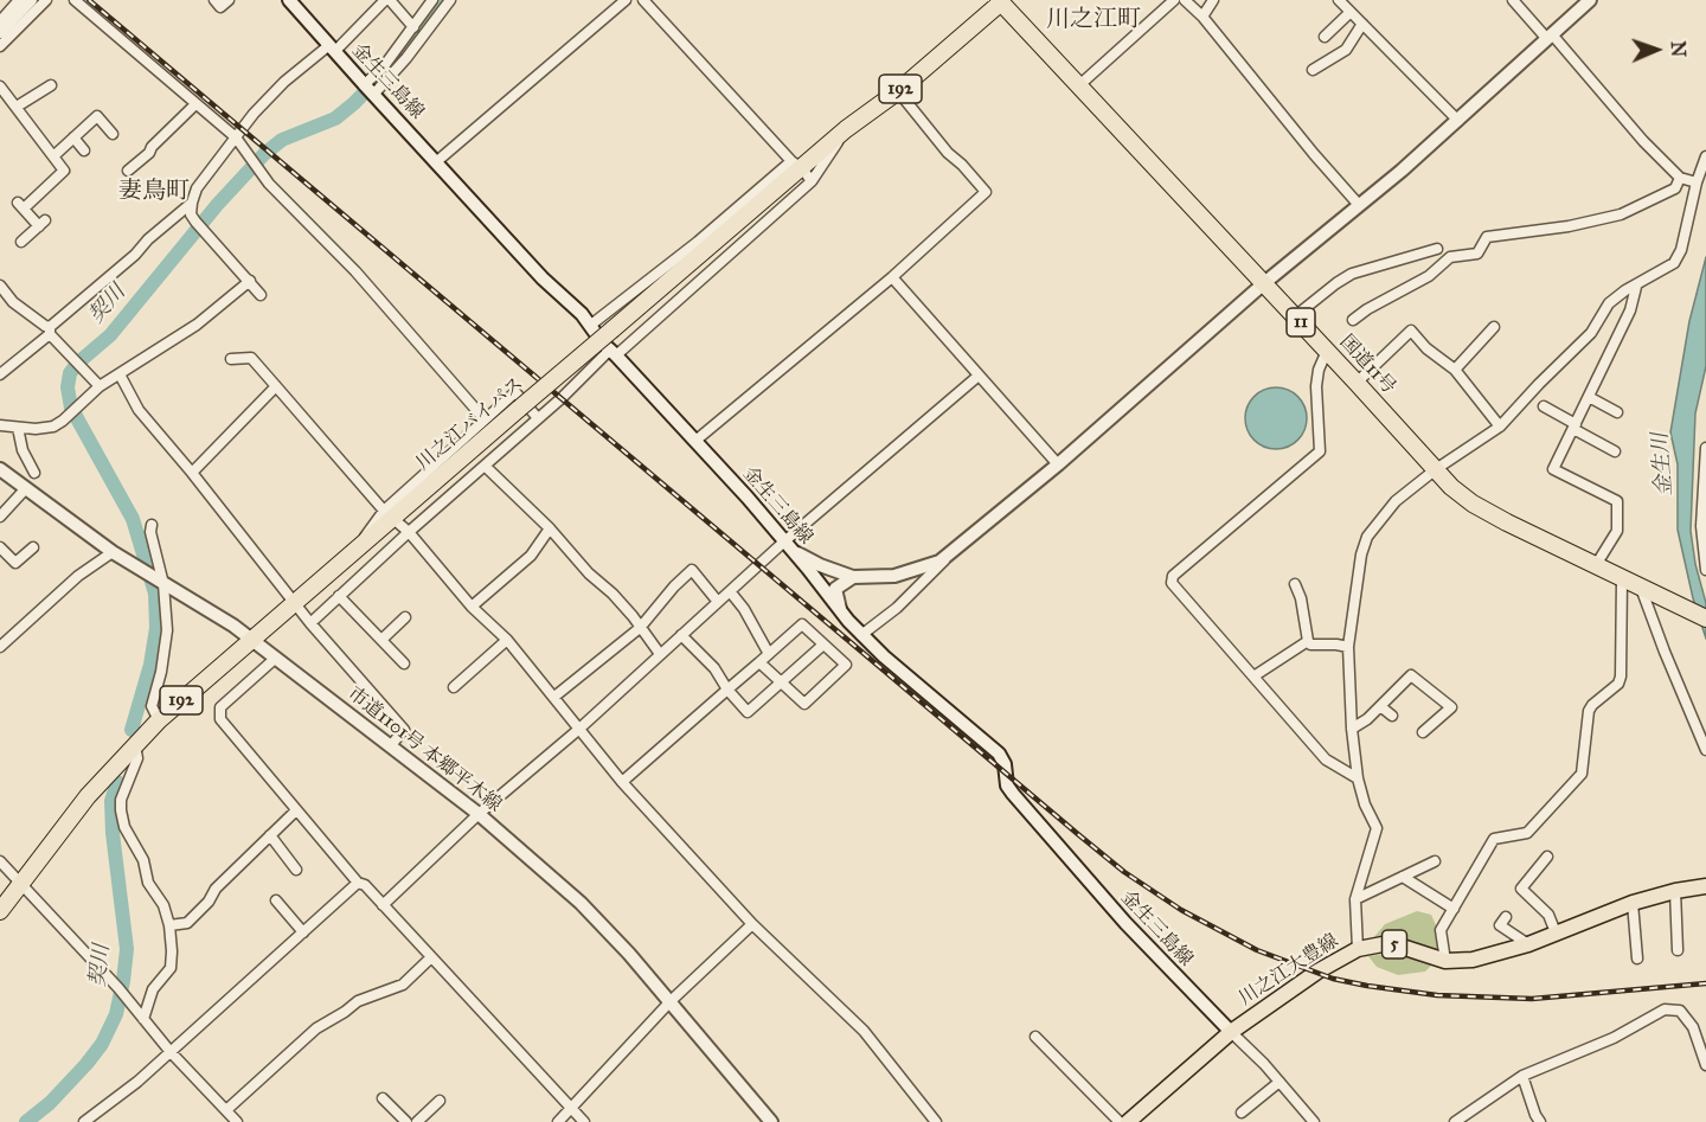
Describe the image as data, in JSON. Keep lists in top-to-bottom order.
{
  "streets": {
    "highway": [
      "192",
      "11",
      "国道11号",
      "川之江バイパス"
    ],
    "main road": ["5", "川之江大豊線"],
    "street": ["金生三島線", "市道1101号 本郷平木線"]
  },
  "crossings": [
    ["金生三島線", "川之江大豊線"],
    ["国道11号", "川之江バイパス"],
    ["川之江バイパス", "市道1101号 本郷平木線"]
  ],
  "districts": ["川之江町", "妻鳥町"],
  "water": ["契川", "金生川"],
  "north": "right"
}
